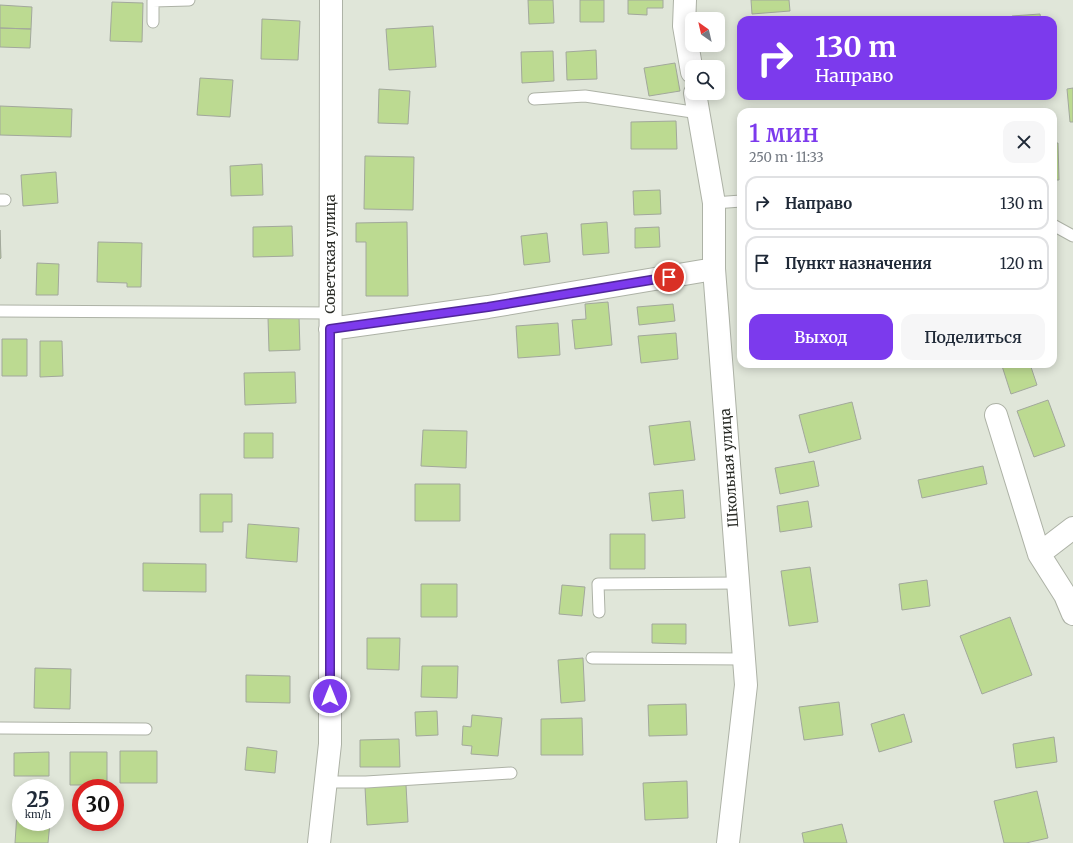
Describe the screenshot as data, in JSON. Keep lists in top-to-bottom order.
{
  "streets": {
    "street": ["Советская улица", "Школьная улица"]
  },
  "north": "top left",
  "page": {
    "turn": ["130 m", "Направо"],
    "heading": ["1 мин", "250 m · 11:33"],
    "list": [
      {
        "name": "Направо",
        "value": "130 m"
      },
      {
        "name": "Пункт назначения",
        "value": "120 m"
      }
    ],
    "buttons": ["Выход", "Поделиться"],
    "speed": "25 km/h",
    "limit": "30"
  }
}
